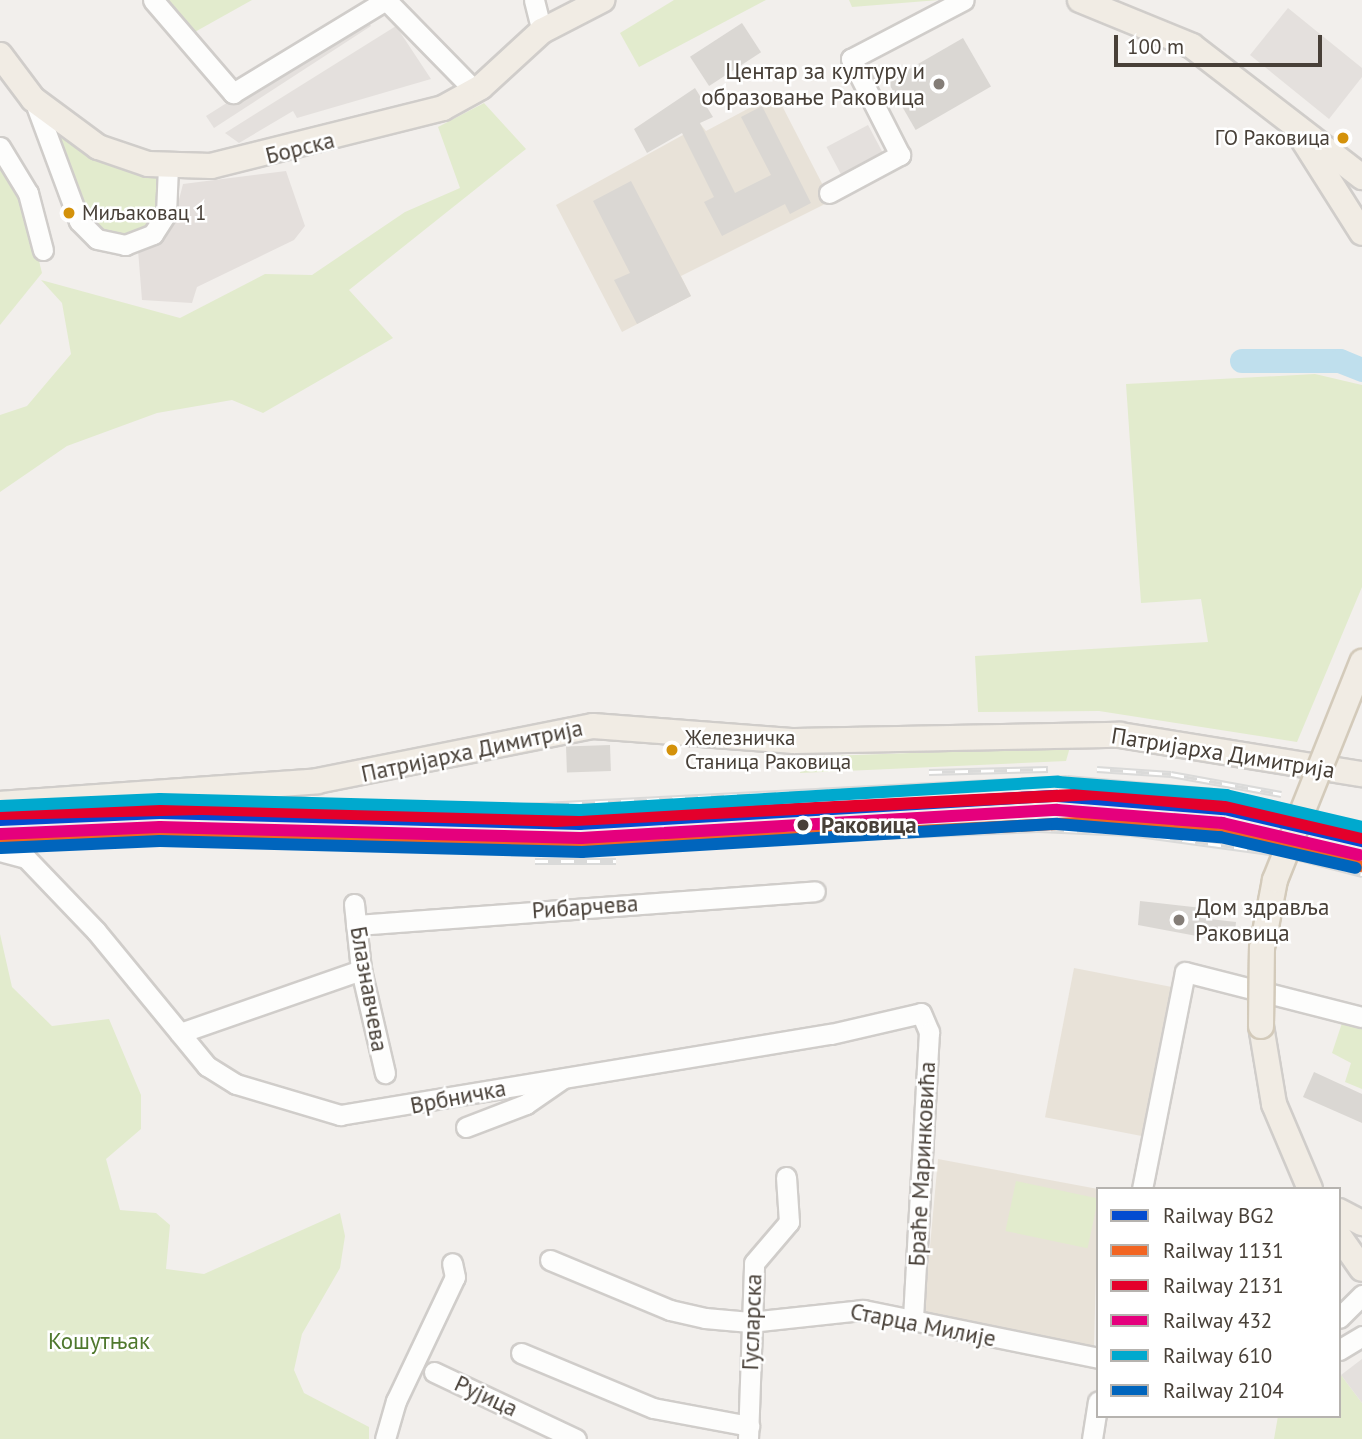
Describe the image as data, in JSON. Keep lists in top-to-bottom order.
{
  "streets": {
    "main road": ["Борска", "Патријарха Димитрија"],
    "street": [
      "Рибарчева",
      "Блазнавчева",
      "Врбничка",
      "Браће Маринковића",
      "Гусларска",
      "Старца Милије",
      "Рујица"
    ]
  },
  "crossings": [
    ["Рибарчева", "Блазнавчева"],
    ["Врбничка", "Браће Маринковића"],
    ["Браће Маринковића", "Старца Милије"],
    ["Гусларска", "Старца Милије"]
  ],
  "parks": ["Кошутњак"],
  "places": [
    "Центар за културу и образовање Раковица",
    "ГО Раковица",
    "Миљаковац 1",
    "Железничка Станица Раковица",
    "Раковица",
    "Дом здравља Раковица"
  ],
  "lines": [
    "rail line 610",
    "rail line 2131",
    "rail line BG2",
    "rail line 432",
    "rail line 1131",
    "rail line 2104"
  ],
  "legend": [
    "Railway BG2",
    "Railway 1131",
    "Railway 2131",
    "Railway 432",
    "Railway 610",
    "Railway 2104"
  ],
  "scale_bar": "100 m"
}
